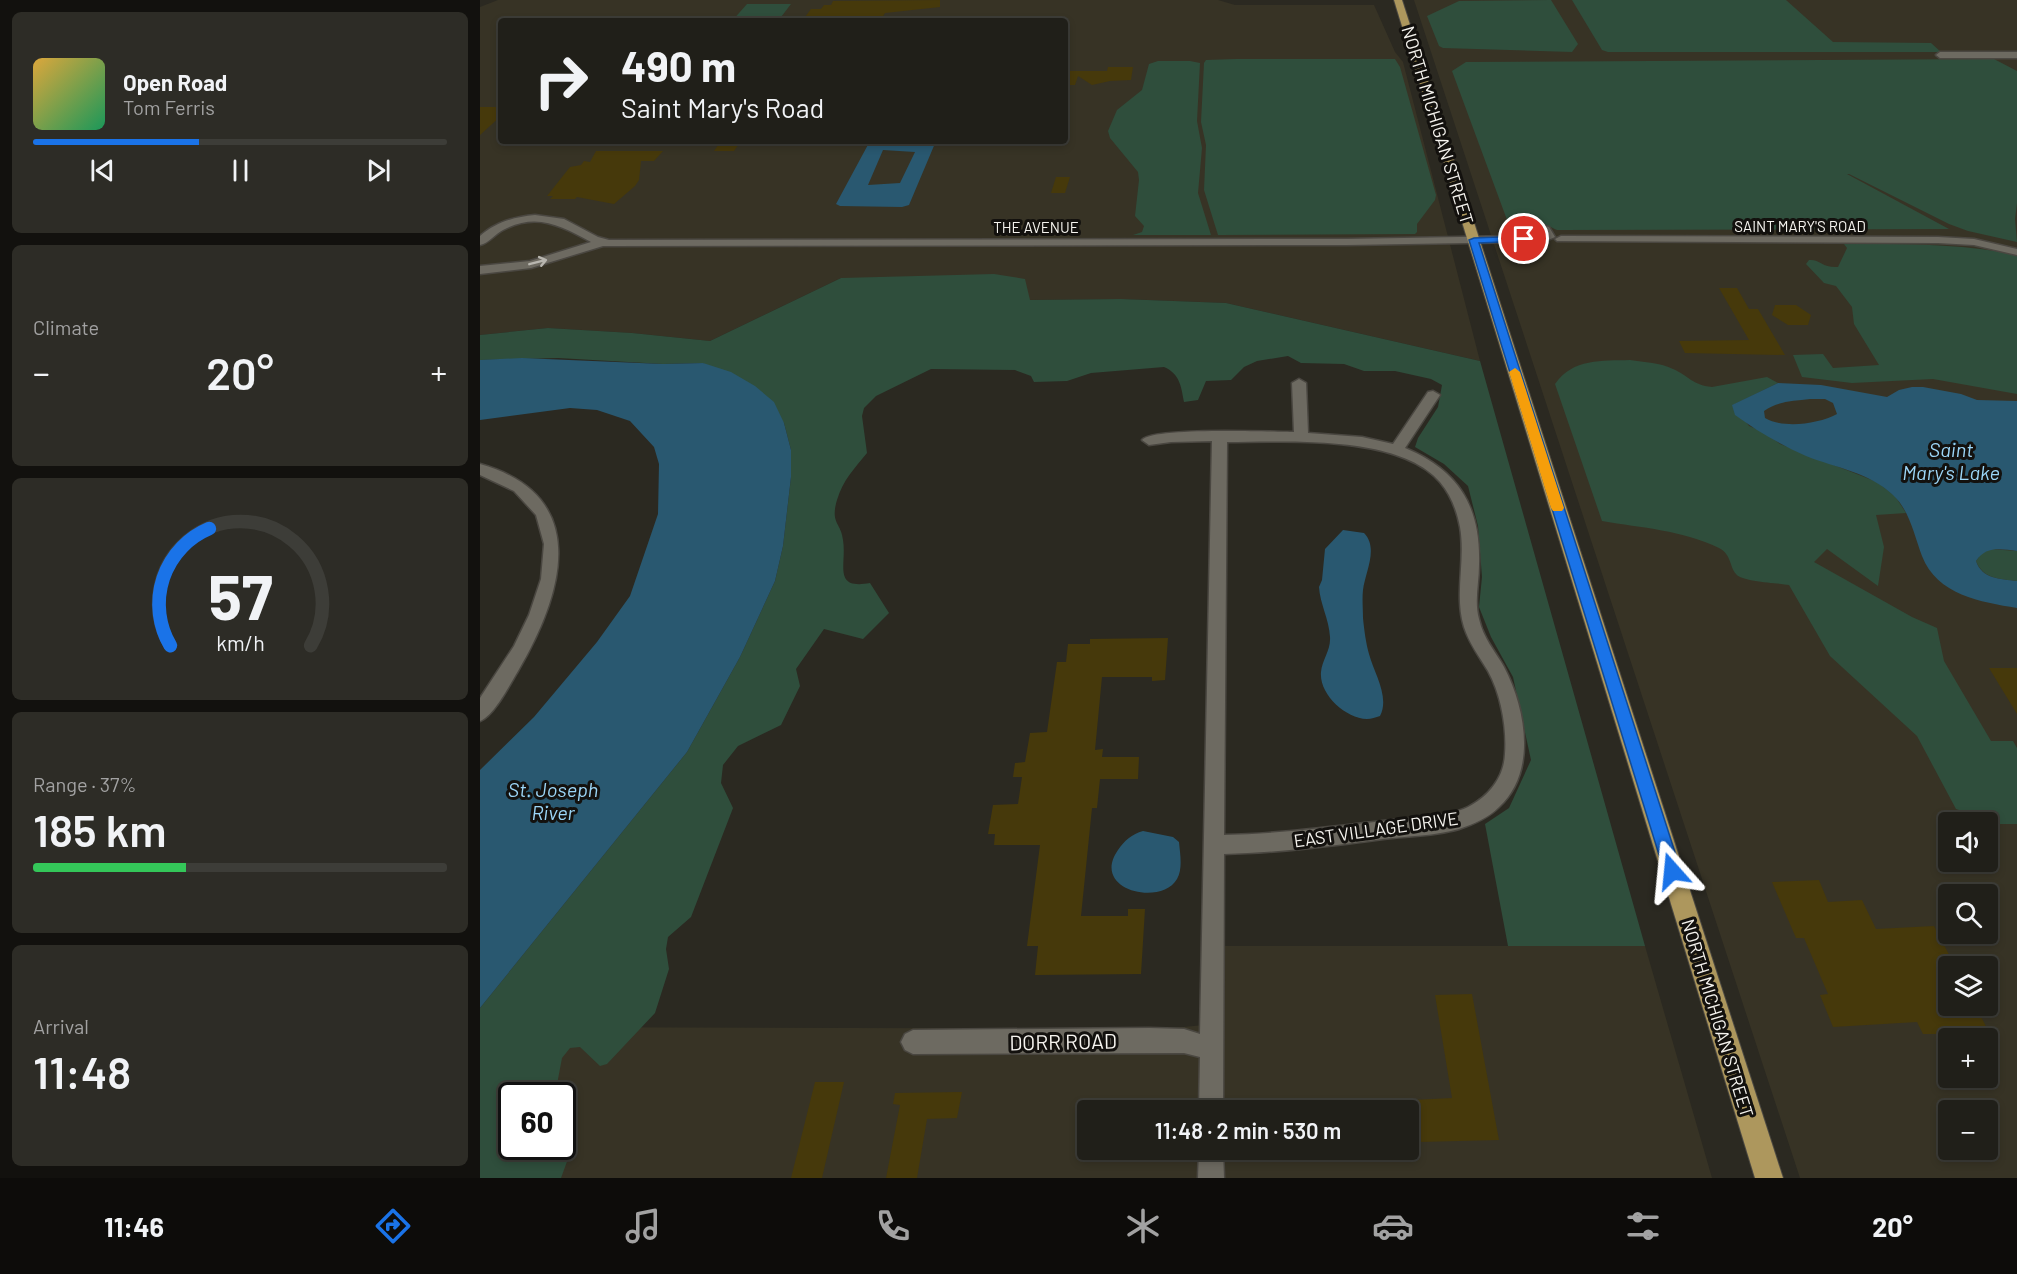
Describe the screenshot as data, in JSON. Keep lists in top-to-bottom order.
{
  "streets": {
    "main road": ["NORTH MICHIGAN STREET"],
    "street": [
      "SAINT MARY'S ROAD",
      "THE AVENUE",
      "EAST VILLAGE DRIVE",
      "DORR ROAD"
    ]
  },
  "crossings": [
    ["NORTH MICHIGAN STREET", "SAINT MARY'S ROAD"],
    ["NORTH MICHIGAN STREET", "THE AVENUE"],
    ["SAINT MARY'S ROAD", "THE AVENUE"]
  ],
  "water": ["Saint Mary's Lake", "St. Joseph River"],
  "page": {
    "turn": ["490 m", "Saint Mary's Road"],
    "song": ["Open Road", "Tom Ferris"],
    "tile": [
      "Climate",
      ["Range · 37%", "185 km"],
      ["Arrival", "11:48"]
    ],
    "heat": ["−", "20°", "+"],
    "map_buttons": ["+", "−"],
    "limit": "60",
    "trip": "11:48 · 2 min · 530 m",
    "tabs": ["11:46", "20°"],
    "gauge": ["57", "km/h"]
  }
}
